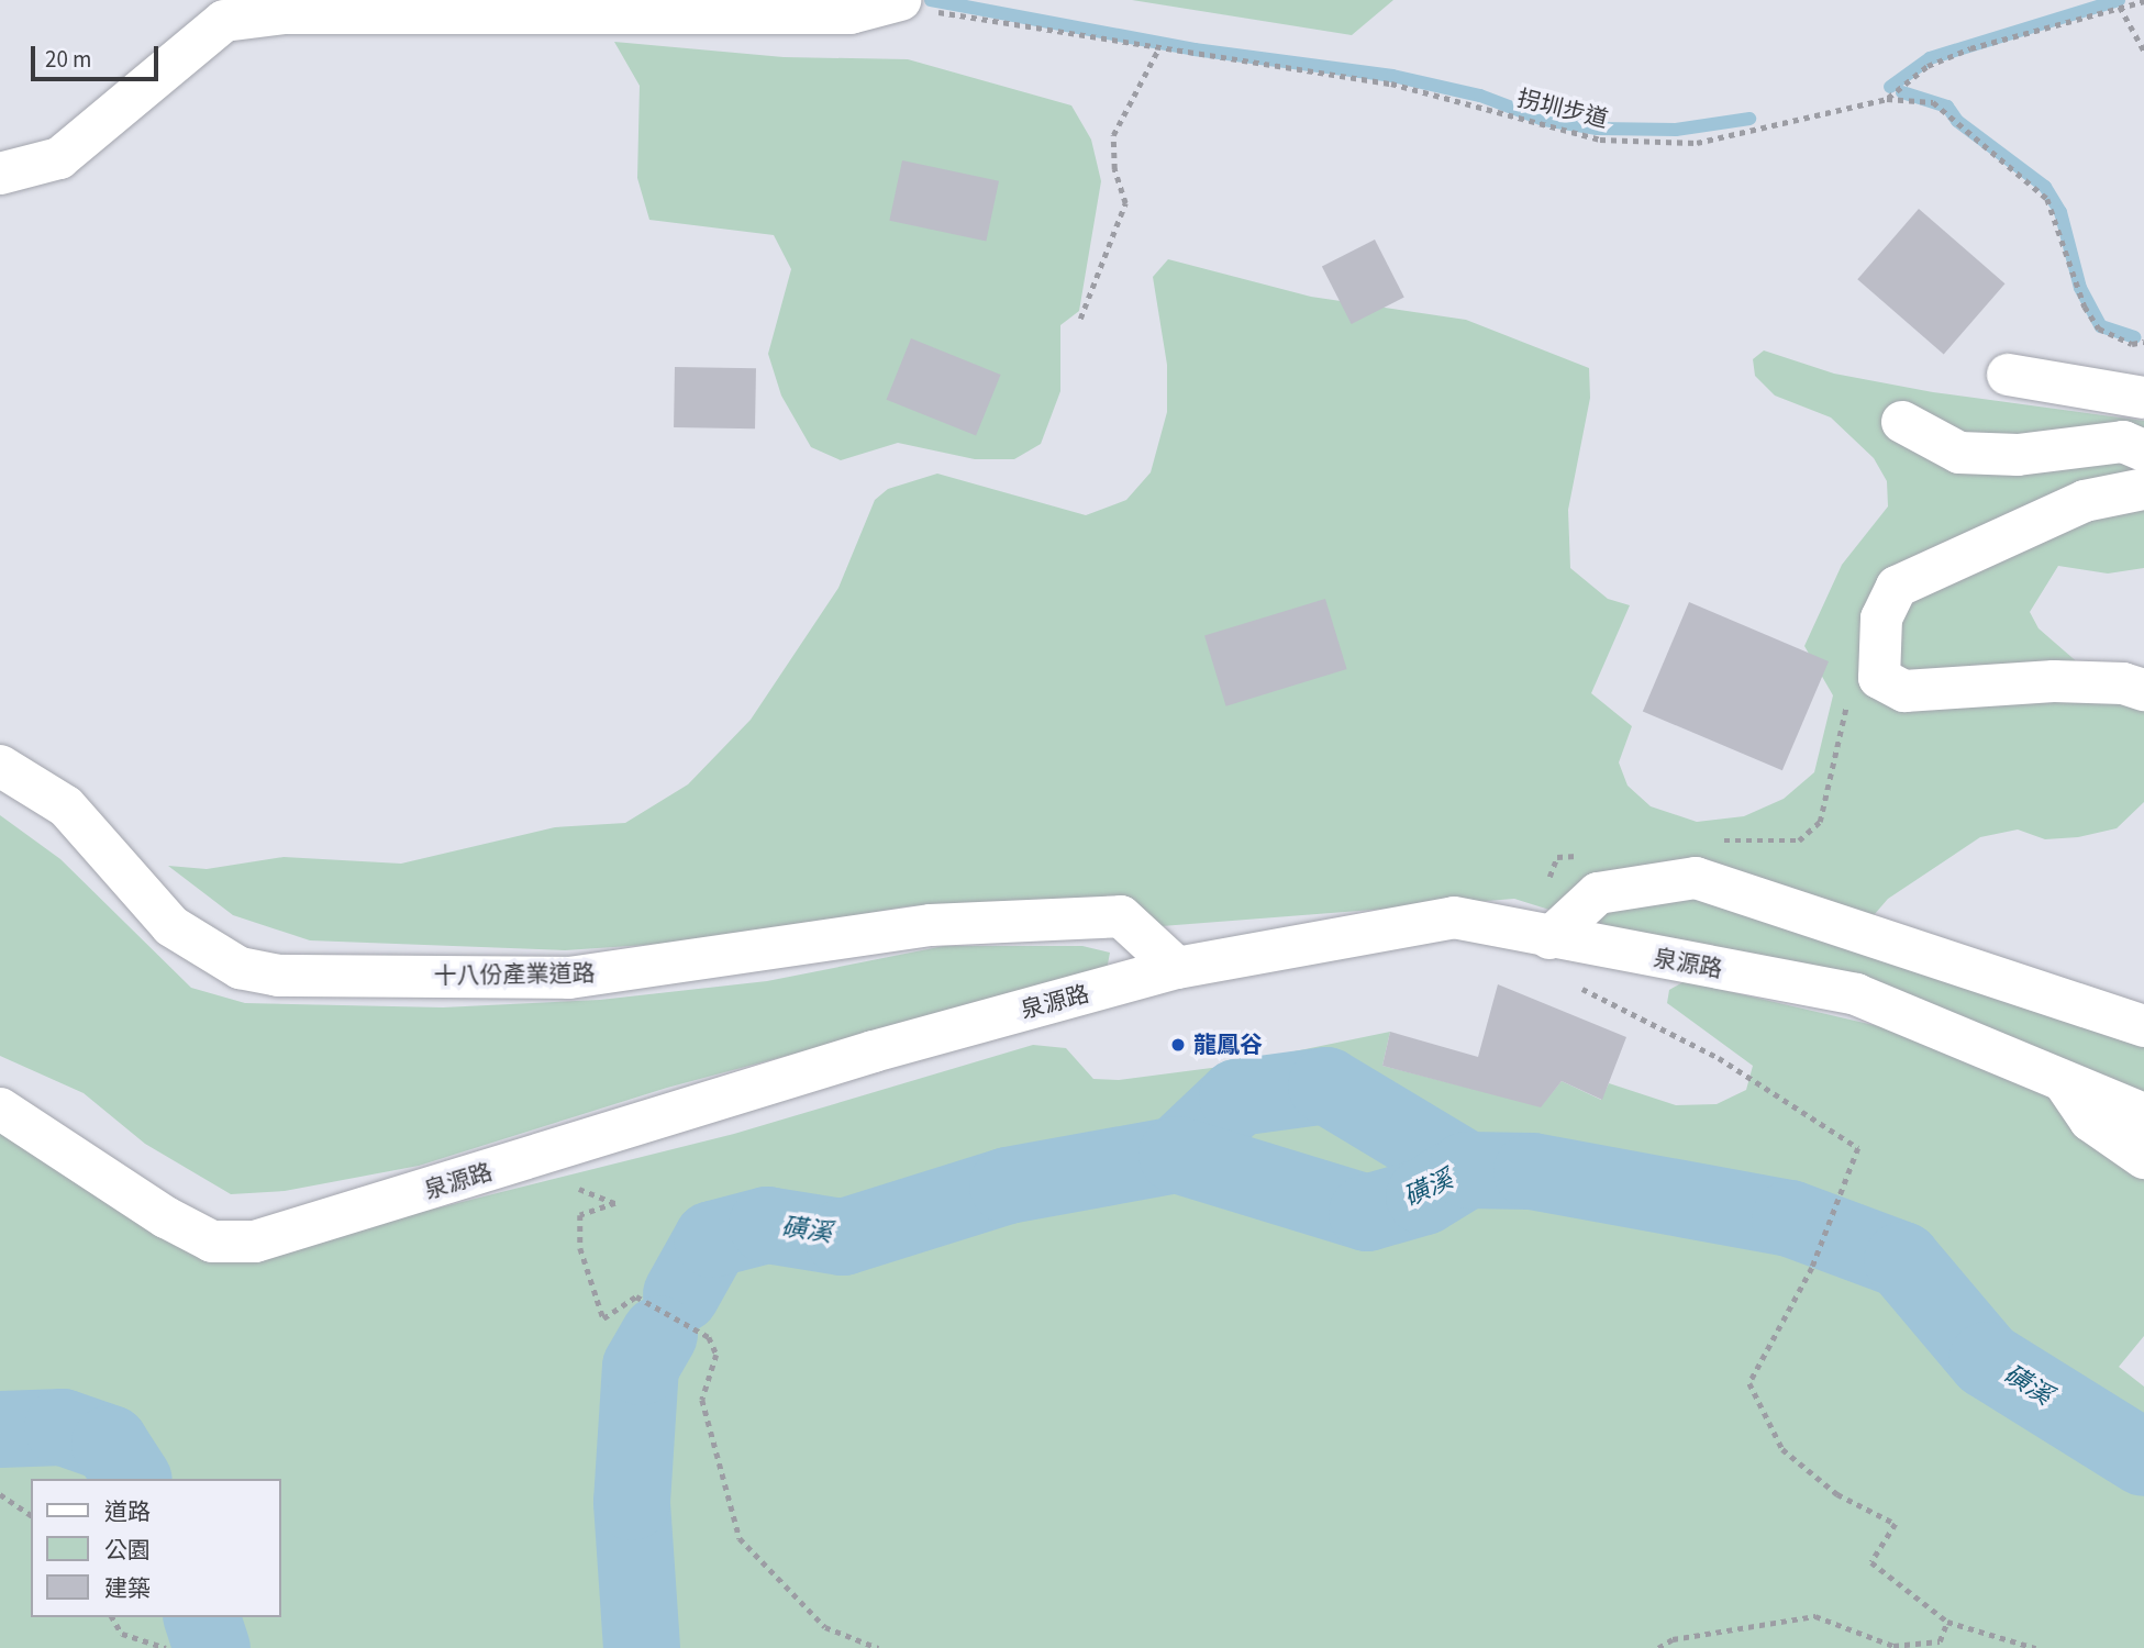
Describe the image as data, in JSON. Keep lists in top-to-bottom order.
{
  "streets": {
    "street": ["泉源路", "十八份產業道路"],
    "path": ["拐圳步道"]
  },
  "crossings": [
    ["泉源路", "十八份產業道路"]
  ],
  "water": ["磺溪"],
  "places": ["龍鳳谷"],
  "legend": ["道路", "公園", "建築"],
  "scale_bar": "20 m"
}
